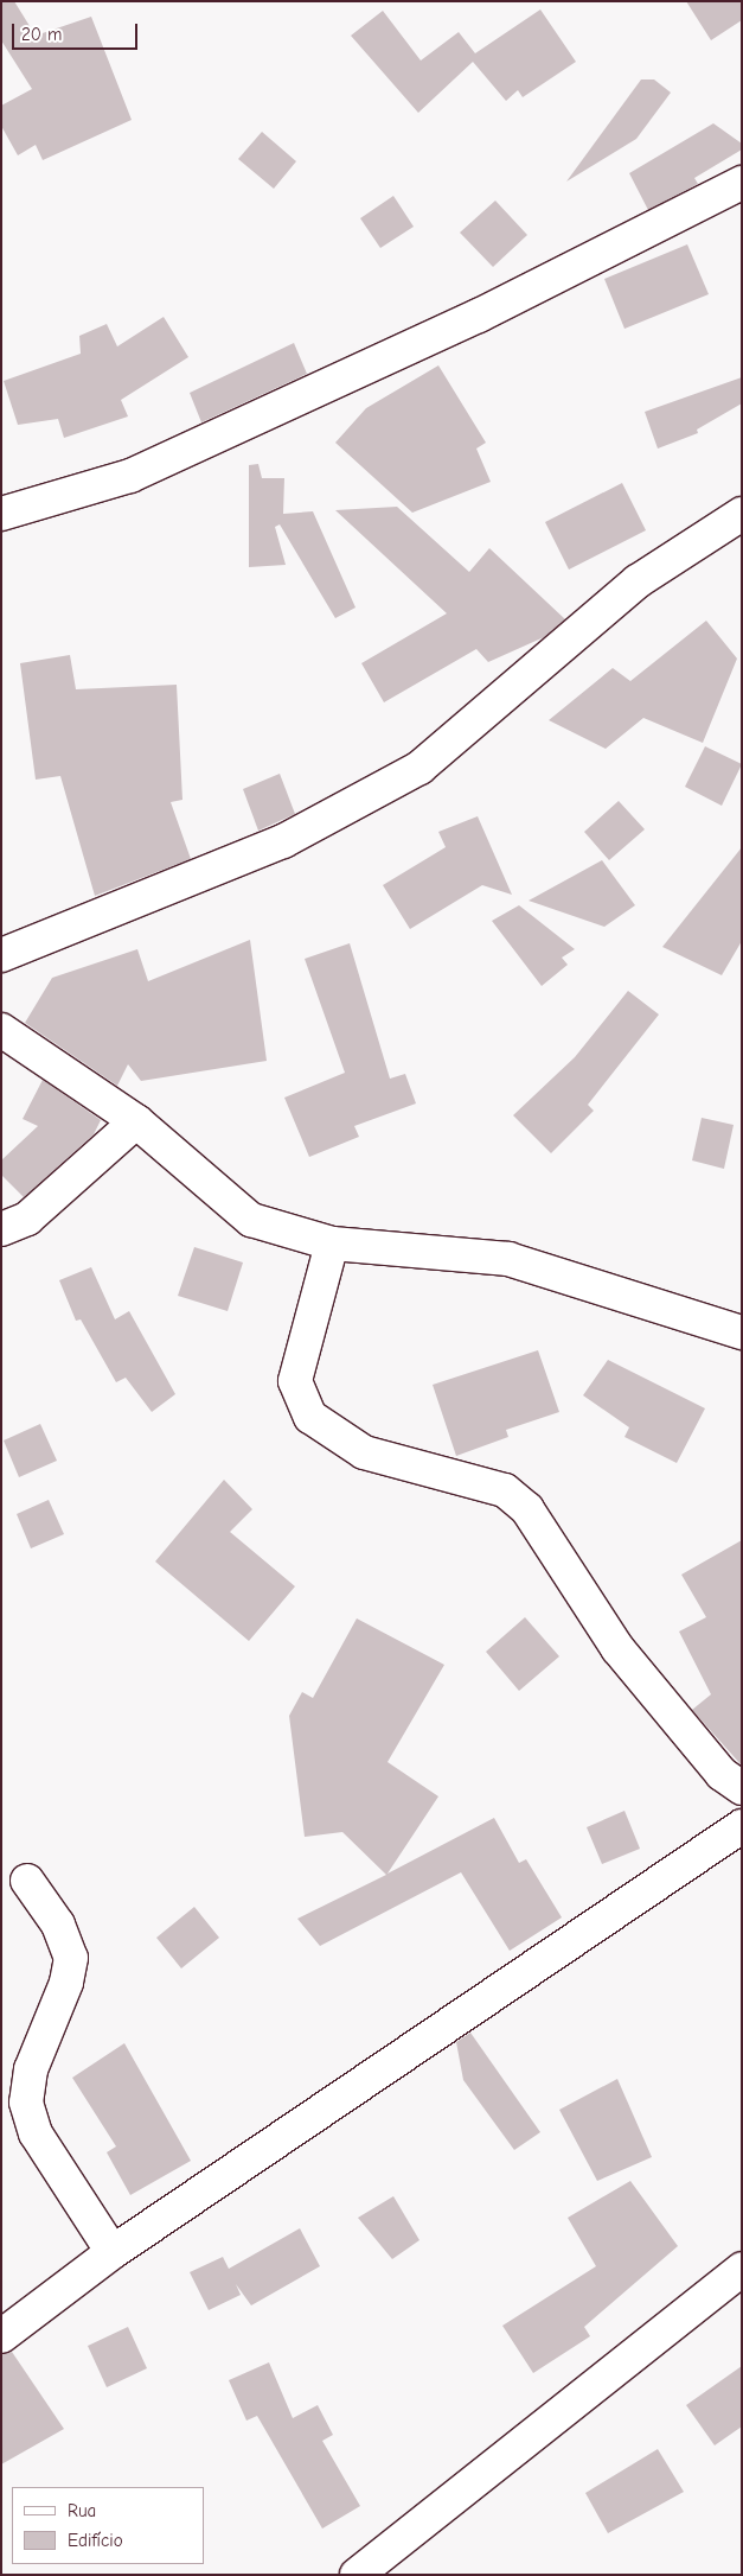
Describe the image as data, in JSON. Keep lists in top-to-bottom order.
{
  "legend": ["Rua", "Edifício"],
  "scale_bar": "20 m"
}
